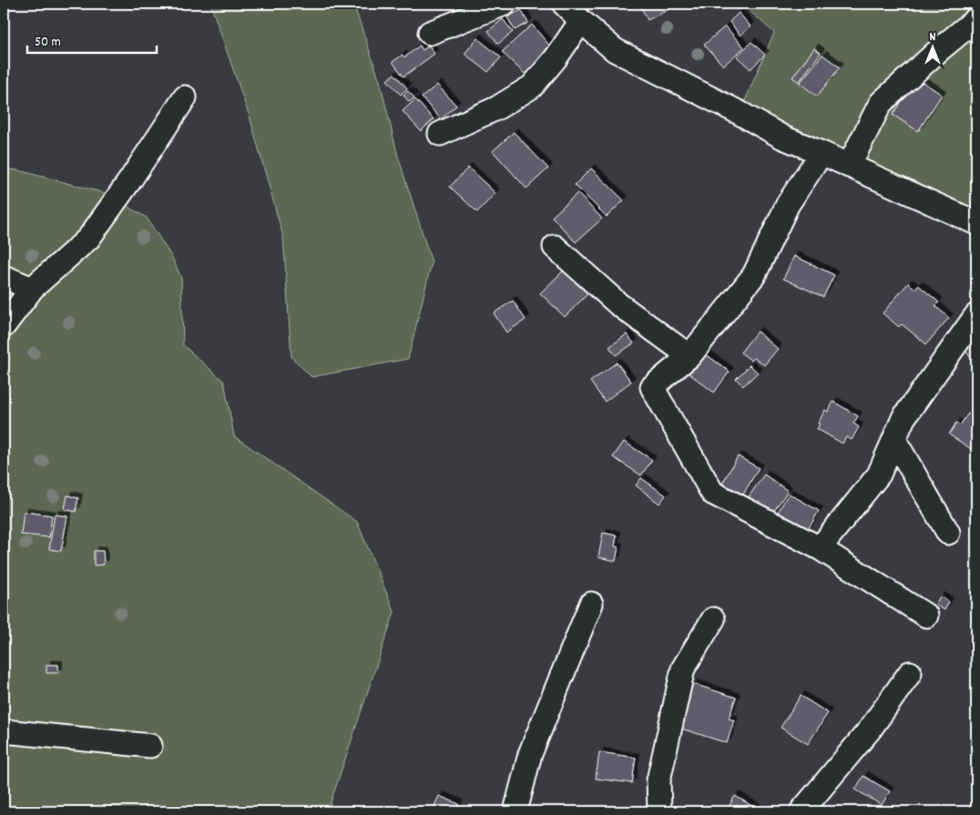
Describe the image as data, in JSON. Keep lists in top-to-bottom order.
{
  "scale_bar": "50 m",
  "north": "top"
}
